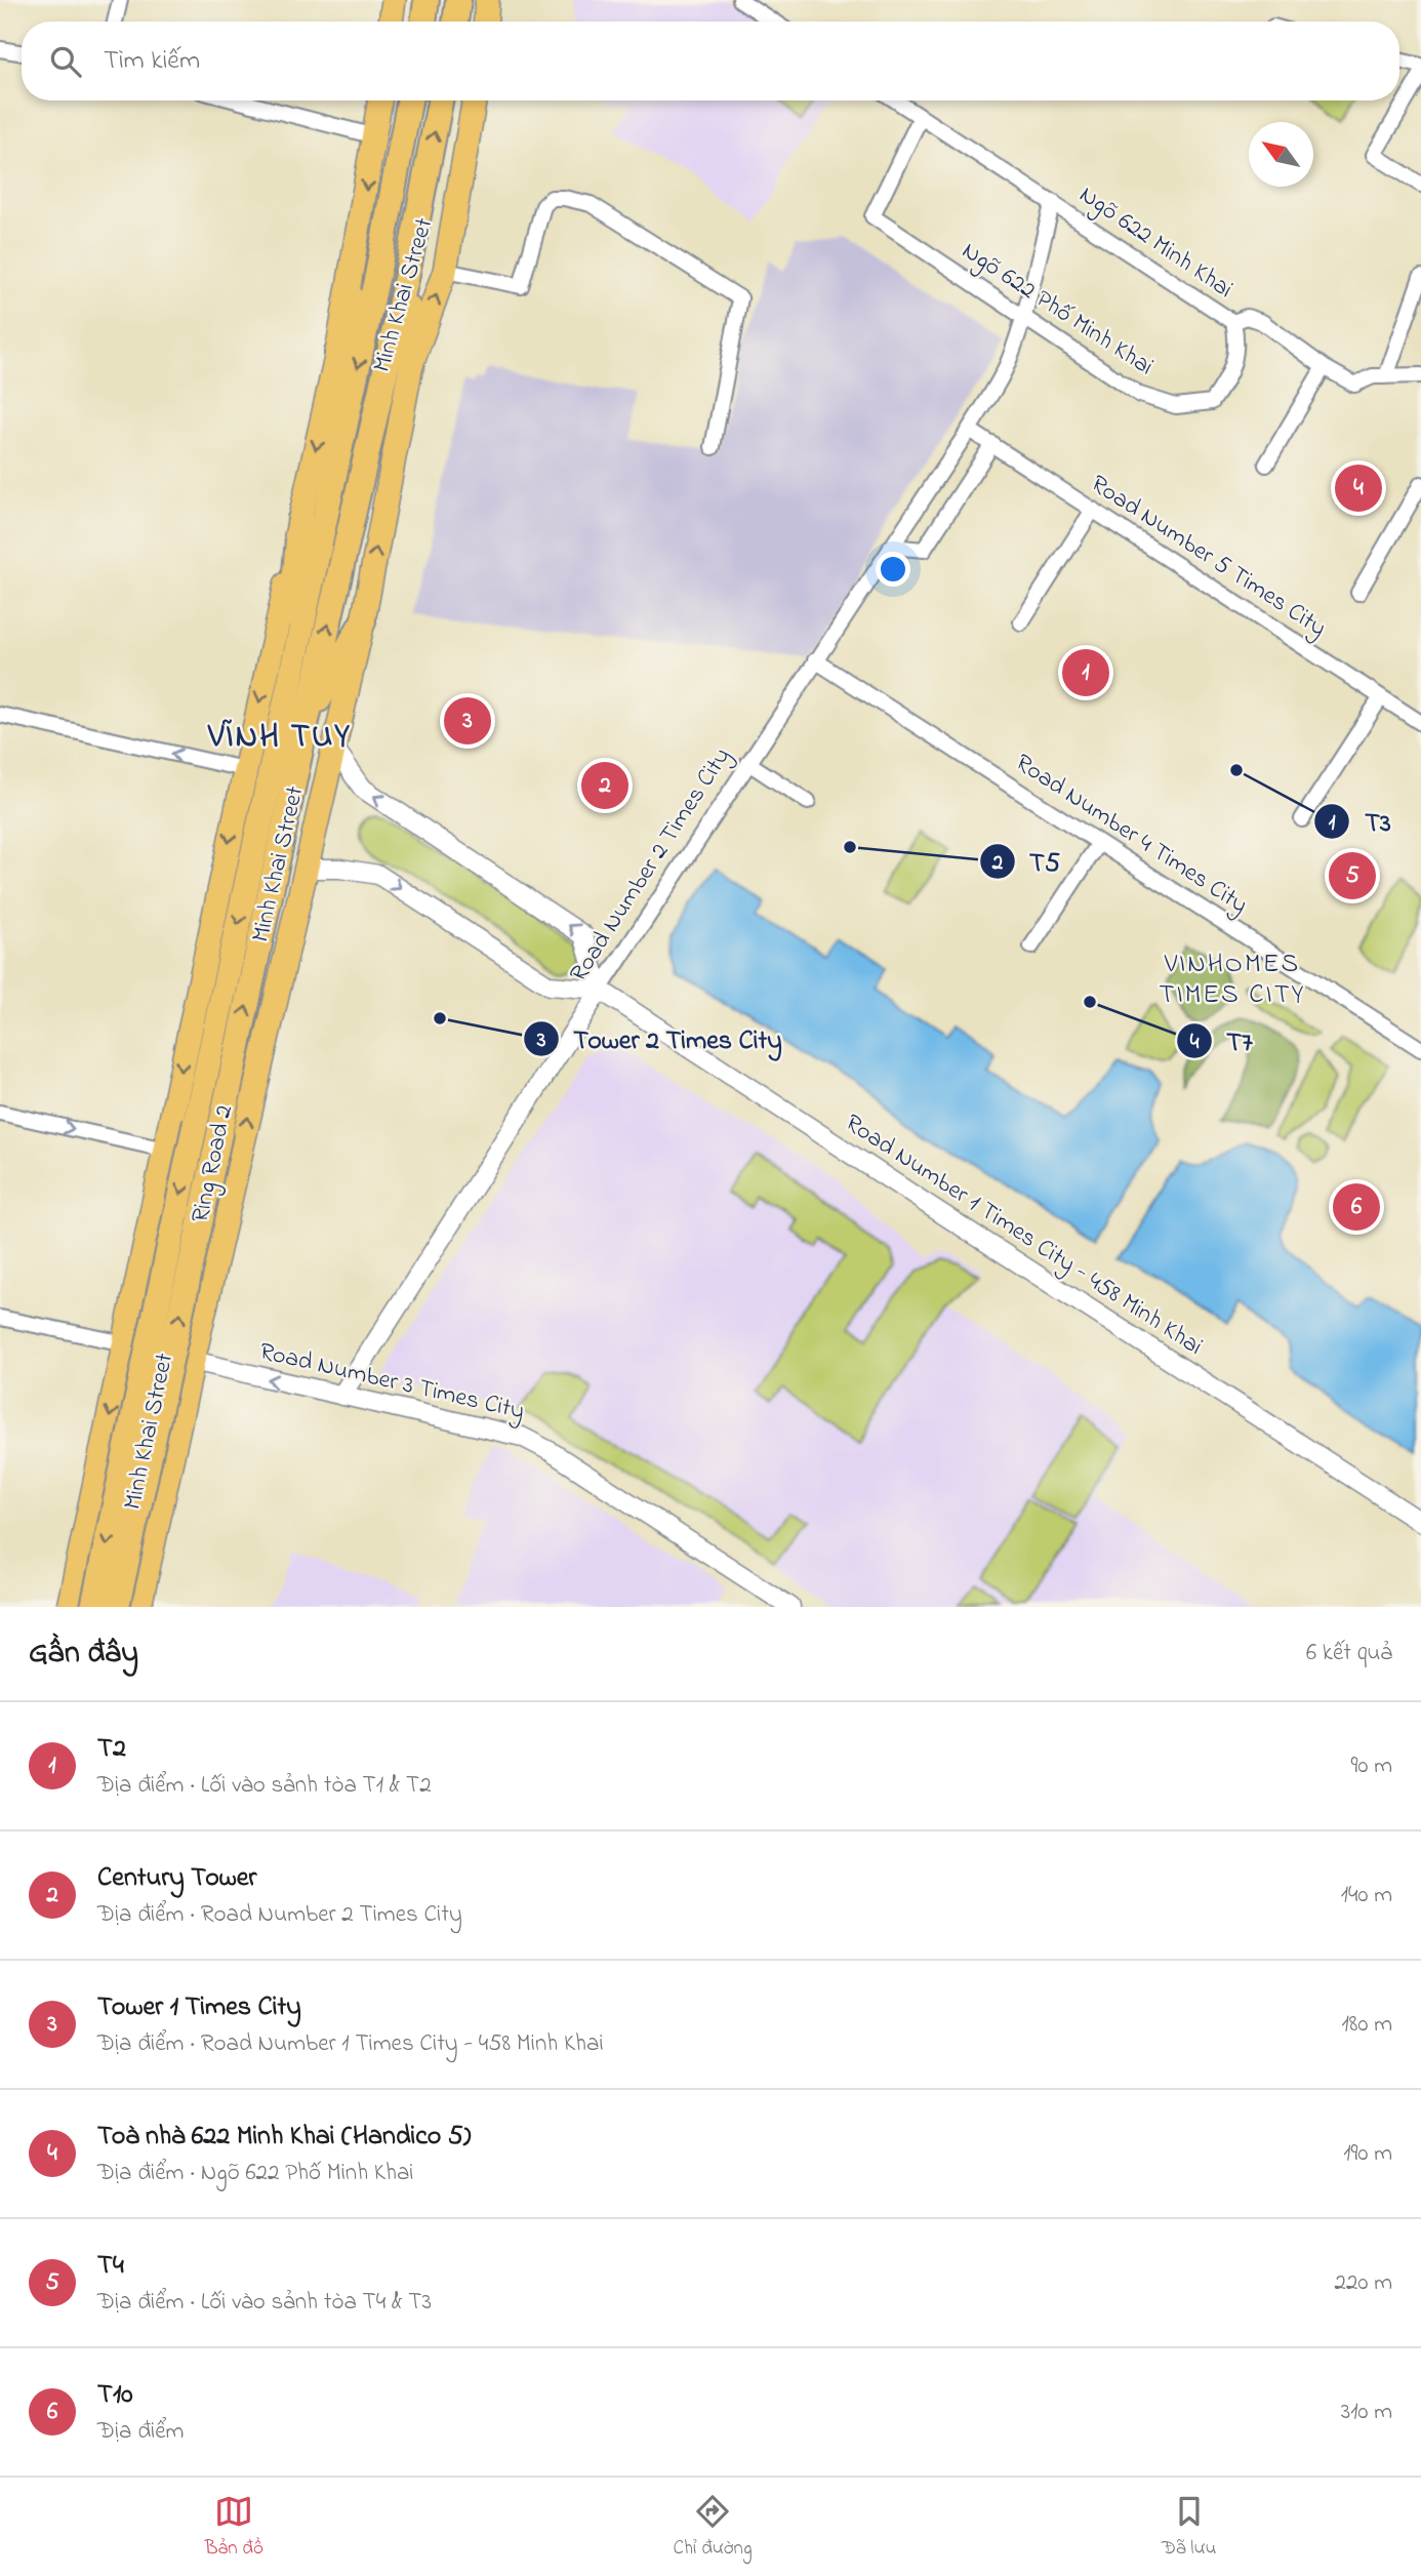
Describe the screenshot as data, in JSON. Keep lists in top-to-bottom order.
{
  "streets": {
    "highway": ["Ring Road 2"],
    "main road": ["Minh Khai Street"],
    "street": [
      "Ngõ 622 Minh Khai",
      "Ngõ 622 Phố Minh Khai",
      "Road Number 5 Times City",
      "Road Number 4 Times City",
      "Road Number 2 Times City",
      "Road Number 1 Times City - 458 Minh Khai",
      "Road Number 3 Times City"
    ]
  },
  "crossings": [
    ["Ngõ 622 Minh Khai", "Ngõ 622 Phố Minh Khai"],
    ["Ngõ 622 Minh Khai", "Road Number 2 Times City"],
    ["Minh Khai Street", "Road Number 1 Times City - 458 Minh Khai"],
    ["Minh Khai Street", "Road Number 3 Times City"],
    ["Ngõ 622 Phố Minh Khai", "Road Number 2 Times City"],
    ["Road Number 5 Times City", "Road Number 2 Times City"],
    ["Road Number 4 Times City", "Road Number 2 Times City"],
    ["Road Number 2 Times City", "Road Number 1 Times City - 458 Minh Khai"],
    ["Road Number 2 Times City", "Road Number 3 Times City"]
  ],
  "districts": ["VĨNH TUY", "VINHOMES TIMES CITY"],
  "places": [
    "T3",
    "T5",
    "T7",
    "Tower 2 Times City"
  ],
  "north": "top left",
  "page": {
    "search": "Tìm kiếm",
    "pins": [
      "4",
      "1",
      "3",
      "2",
      "5",
      "6"
    ],
    "heading": ["Gần đây", "6 kết quả"],
    "list": [
      {
        "mark": "1",
        "name": "T2",
        "note": "Địa điểm · Lối vào sảnh tòa T1 & T2",
        "value": "90 m"
      },
      {
        "mark": "2",
        "name": "Century Tower",
        "note": "Địa điểm · Road Number 2 Times City",
        "value": "140 m"
      },
      {
        "mark": "3",
        "name": "Tower 1 Times City",
        "note": "Địa điểm · Road Number 1 Times City - 458 Minh Khai",
        "value": "180 m"
      },
      {
        "mark": "4",
        "name": "Toà nhà 622 Minh Khai (Handico 5)",
        "note": "Địa điểm · Ngõ 622 Phố Minh Khai",
        "value": "190 m"
      },
      {
        "mark": "5",
        "name": "T4",
        "note": "Địa điểm · Lối vào sảnh tòa T4 & T3",
        "value": "220 m"
      },
      {
        "mark": "6",
        "name": "T10",
        "note": "Địa điểm",
        "value": "310 m"
      }
    ],
    "nav": ["Bản đồ", "Chỉ đường", "Đã lưu"]
  }
}
